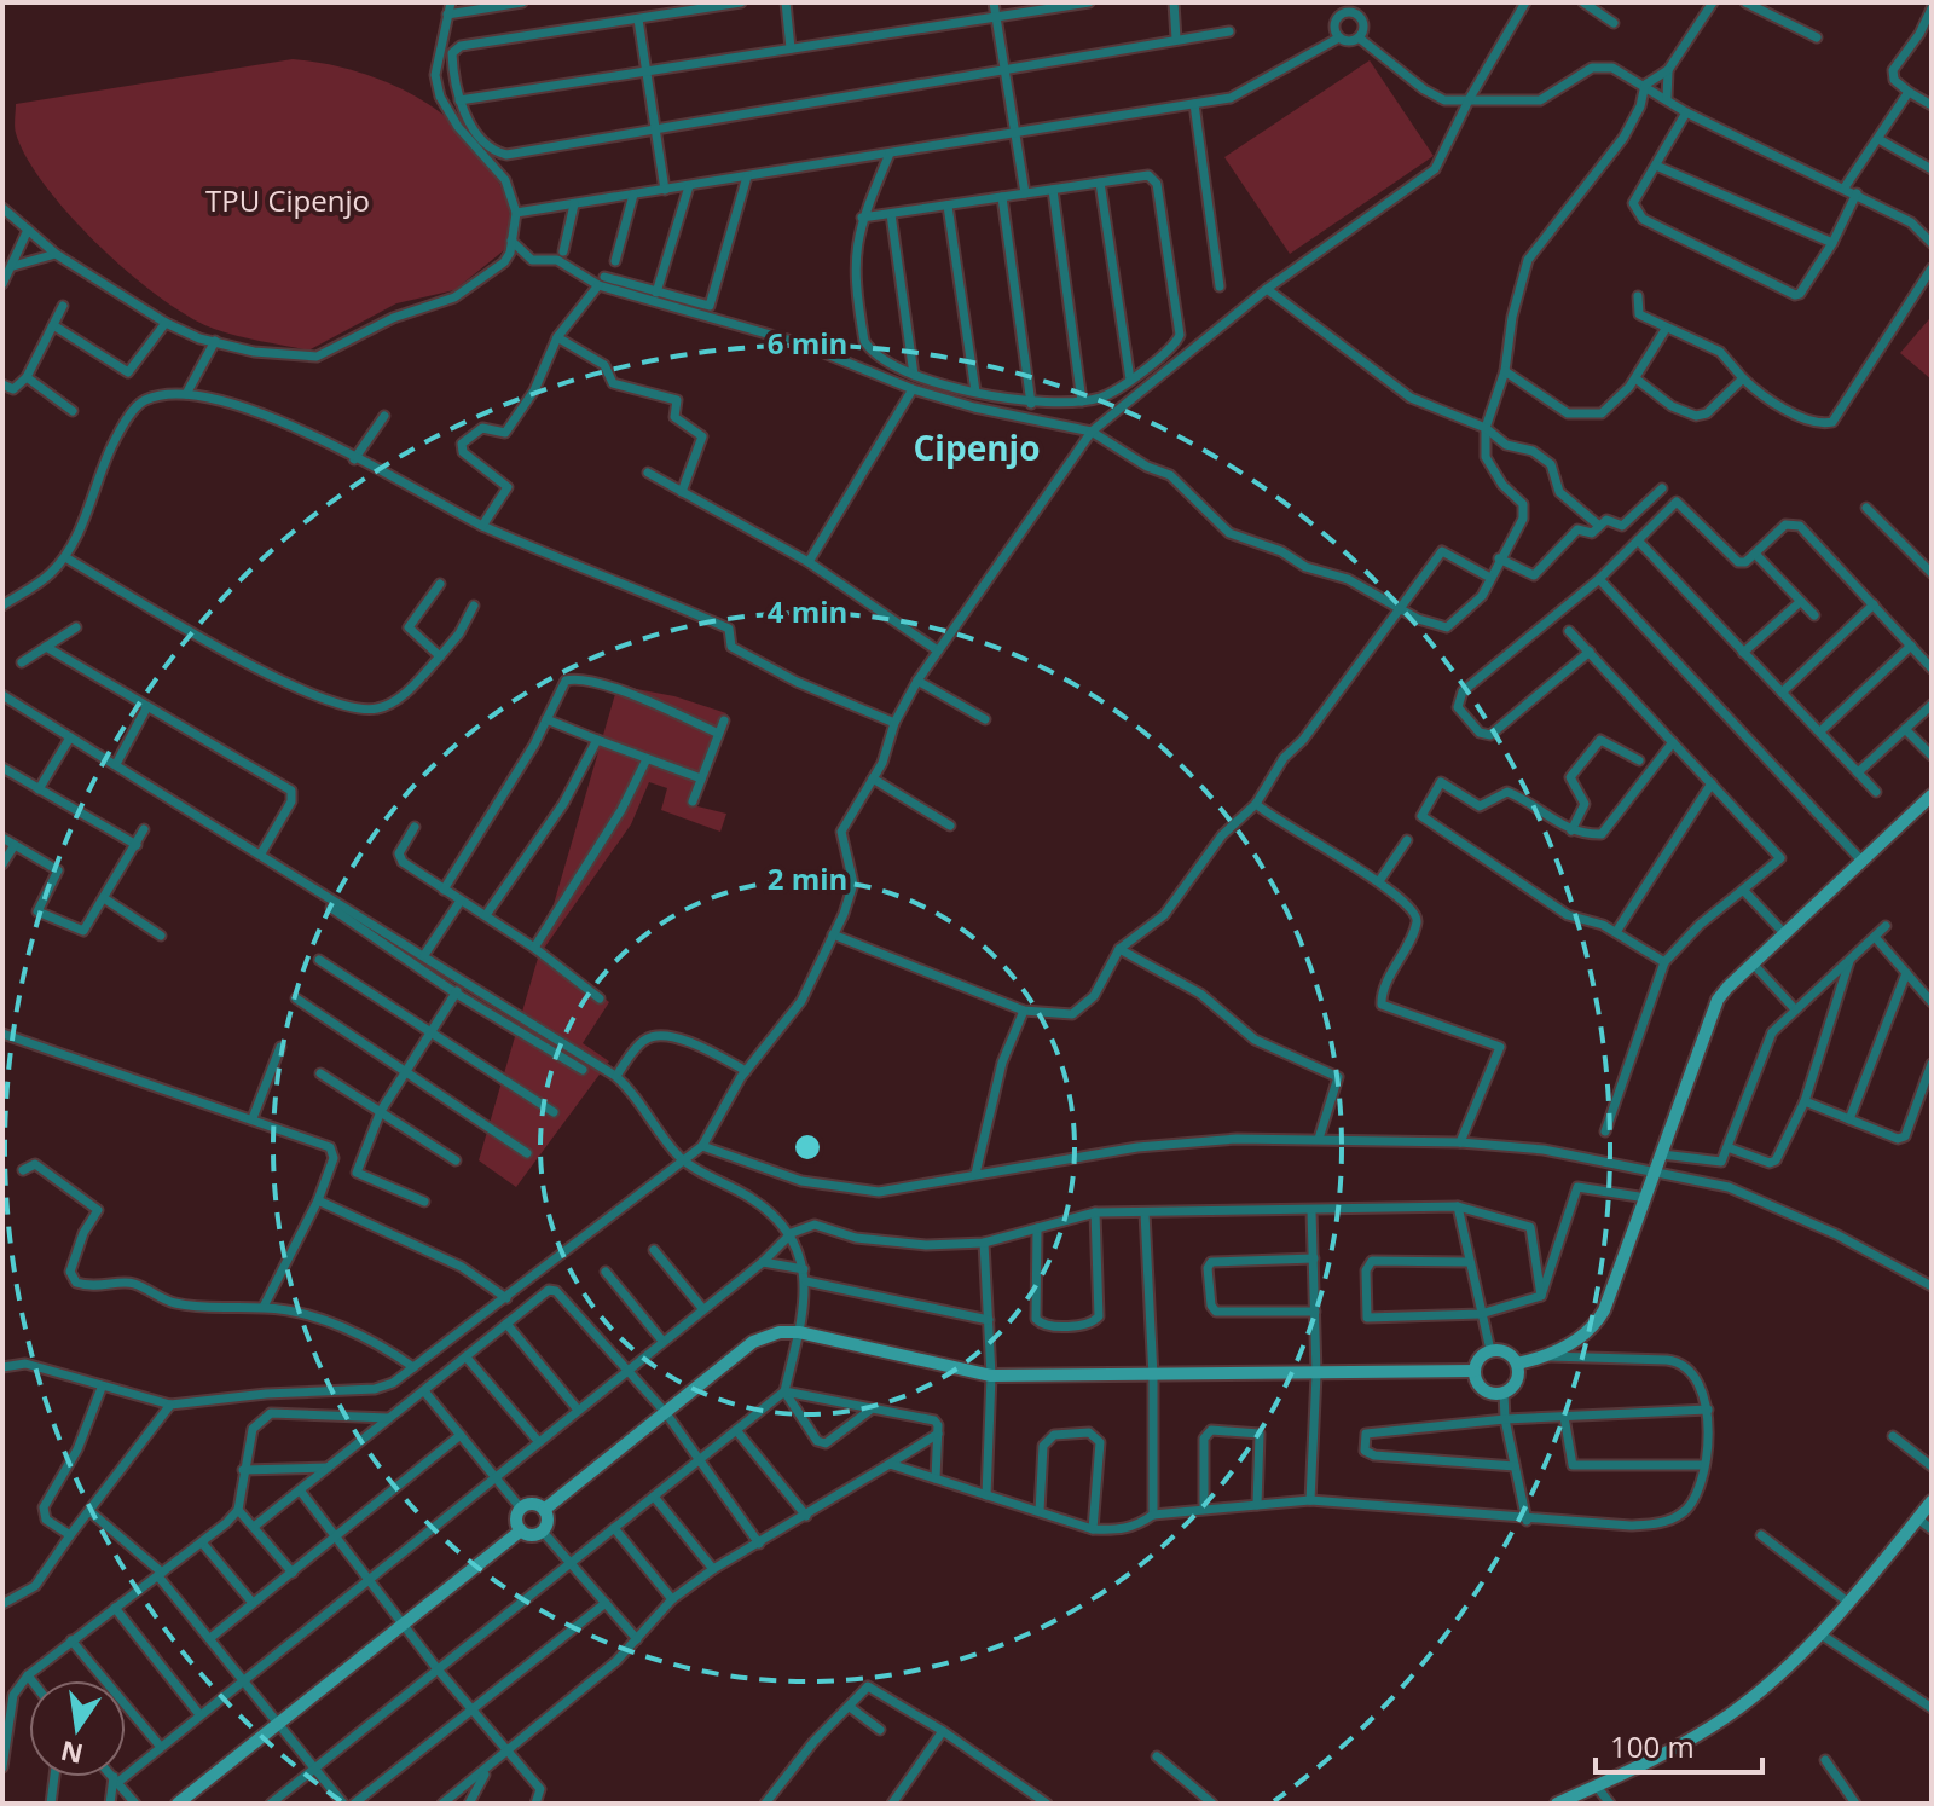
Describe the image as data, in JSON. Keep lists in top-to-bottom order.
{
  "districts": ["Cipenjo"],
  "parks": ["TPU Cipenjo"],
  "scale_bar": "100 m",
  "north": "bottom",
  "rings": ["6 min", "4 min", "2 min"]
}
